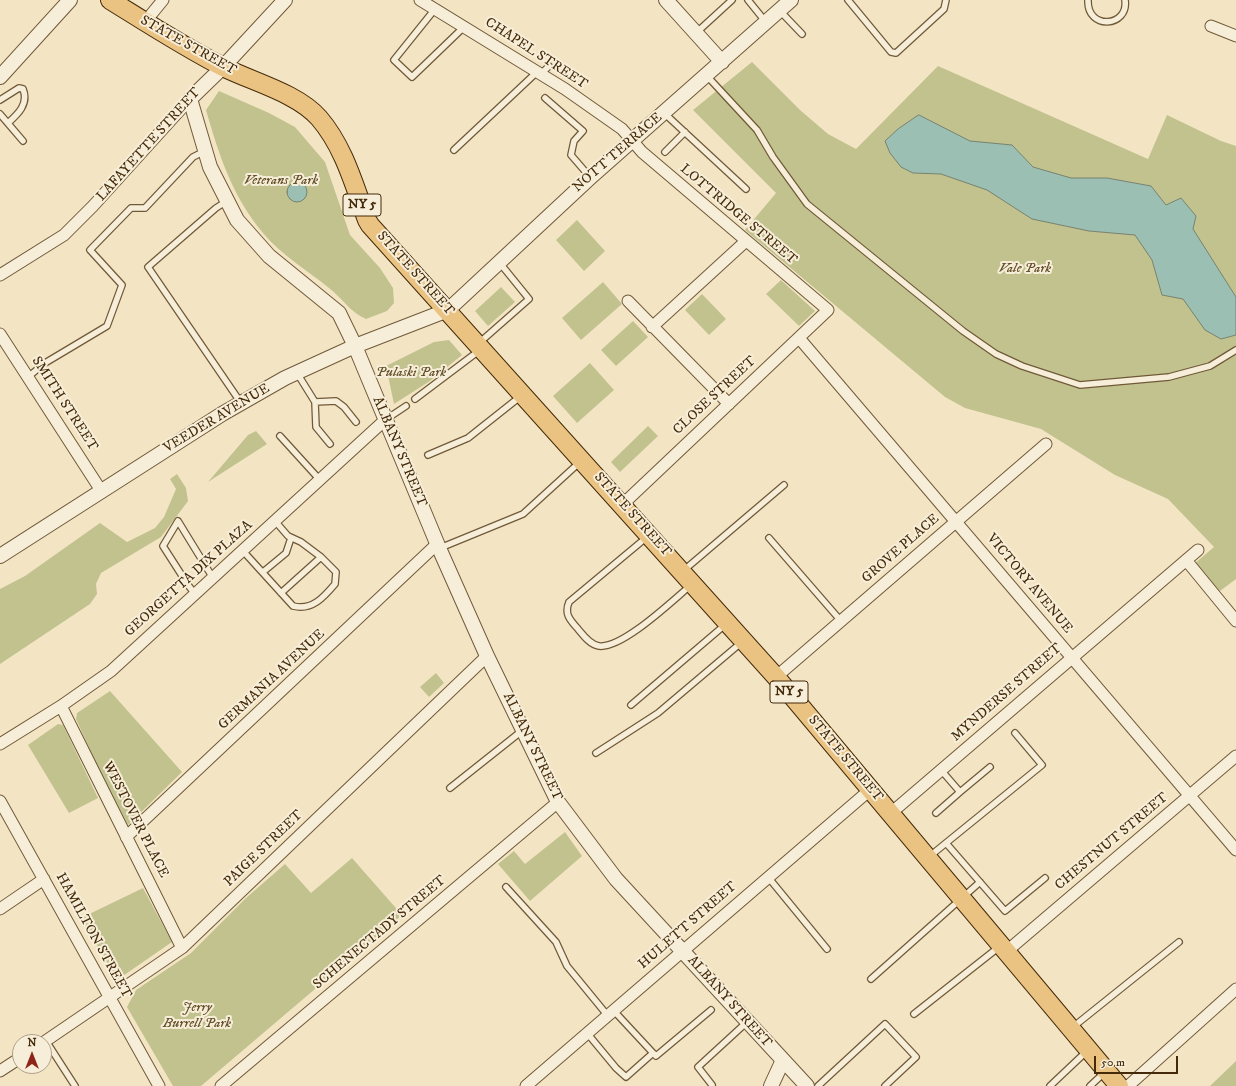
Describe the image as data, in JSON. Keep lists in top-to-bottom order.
{
  "streets": {
    "main road": ["STATE STREET", "NY 5"],
    "street": [
      "CHAPEL STREET",
      "LAFAYETTE STREET",
      "NOTT TERRACE",
      "LOTTRIDGE STREET",
      "CLOSE STREET",
      "SMITH STREET",
      "VEEDER AVENUE",
      "ALBANY STREET",
      "GROVE PLACE",
      "GEORGETTA DIX PLAZA",
      "VICTORY AVENUE",
      "GERMANIA AVENUE",
      "MYNDERSE STREET",
      "WESTOVER PLACE",
      "CHESTNUT STREET",
      "PAIGE STREET",
      "HULETT STREET",
      "SCHENECTADY STREET",
      "HAMILTON STREET"
    ]
  },
  "crossings": [
    ["STATE STREET", "LAFAYETTE STREET"],
    ["STATE STREET", "NOTT TERRACE"],
    ["STATE STREET", "CLOSE STREET"],
    ["STATE STREET", "VEEDER AVENUE"],
    ["STATE STREET", "GROVE PLACE"],
    ["STATE STREET", "MYNDERSE STREET"],
    ["STATE STREET", "CHESTNUT STREET"],
    ["STATE STREET", "HULETT STREET"],
    ["CHAPEL STREET", "NOTT TERRACE"],
    ["CHAPEL STREET", "LOTTRIDGE STREET"],
    ["NOTT TERRACE", "LOTTRIDGE STREET"],
    ["NOTT TERRACE", "VEEDER AVENUE"],
    ["LOTTRIDGE STREET", "CLOSE STREET"],
    ["CLOSE STREET", "VICTORY AVENUE"],
    ["SMITH STREET", "VEEDER AVENUE"],
    ["VEEDER AVENUE", "ALBANY STREET"],
    ["ALBANY STREET", "GEORGETTA DIX PLAZA"],
    ["ALBANY STREET", "GERMANIA AVENUE"],
    ["ALBANY STREET", "PAIGE STREET"],
    ["ALBANY STREET", "HULETT STREET"],
    ["ALBANY STREET", "SCHENECTADY STREET"],
    ["GROVE PLACE", "VICTORY AVENUE"],
    ["GEORGETTA DIX PLAZA", "WESTOVER PLACE"],
    ["VICTORY AVENUE", "MYNDERSE STREET"],
    ["VICTORY AVENUE", "CHESTNUT STREET"],
    ["GERMANIA AVENUE", "WESTOVER PLACE"],
    ["WESTOVER PLACE", "PAIGE STREET"],
    ["PAIGE STREET", "HAMILTON STREET"]
  ],
  "parks": [
    "Veterans Park",
    "Vale Park",
    "Pulaski Park",
    "Jerry Burrell Park"
  ],
  "scale_bar": "50 m",
  "north": "top"
}
